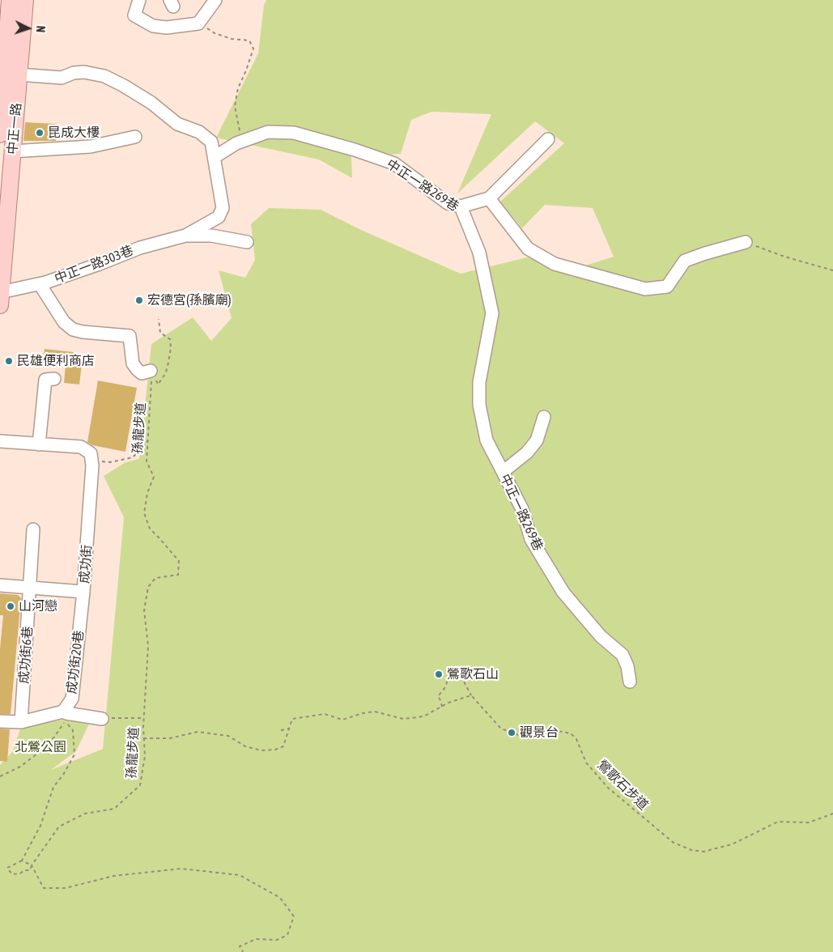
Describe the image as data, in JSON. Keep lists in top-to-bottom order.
{
  "streets": {
    "main road": ["中正一路"],
    "street": [
      "中正一路269巷",
      "中正一路303巷",
      "成功街",
      "成功街6巷",
      "成功街20巷"
    ],
    "path": ["孫龍步道", "鶯歌石步道"]
  },
  "crossings": [
    ["中正一路", "中正一路303巷"],
    ["中正一路269巷", "中正一路303巷"],
    ["成功街", "成功街6巷"],
    ["成功街", "成功街20巷"],
    ["成功街6巷", "成功街20巷"]
  ],
  "parks": ["北鶯公園"],
  "places": [
    "昆成大樓",
    "宏德宮(孫臏廟)",
    "民雄便利商店",
    "山河戀",
    "鶯歌石山",
    "觀景台"
  ],
  "north": "right"
}
